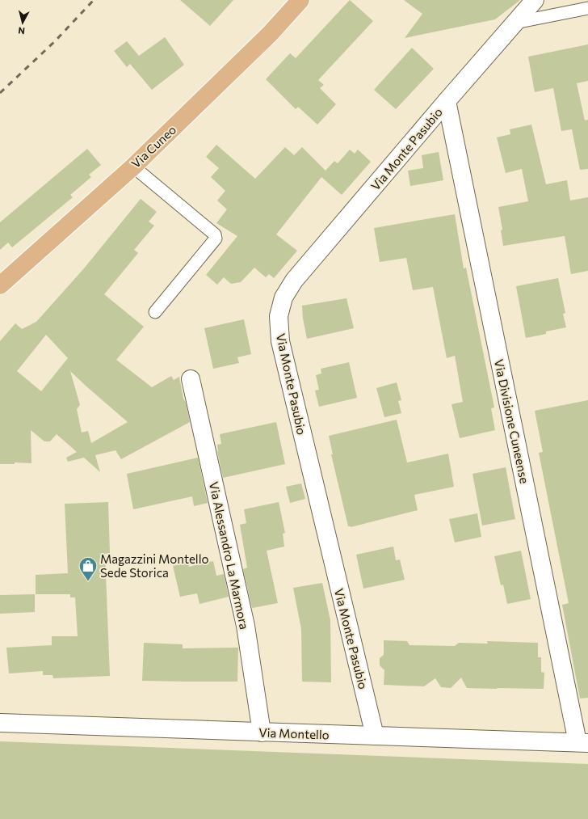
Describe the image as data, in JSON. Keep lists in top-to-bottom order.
{
  "streets": {
    "main road": ["Via Cuneo"],
    "street": [
      "Via Monte Pasubio",
      "Via Divisione Cuneense",
      "Via Alessandro La Marmora",
      "Via Montello"
    ]
  },
  "crossings": [
    ["Via Monte Pasubio", "Via Divisione Cuneense"],
    ["Via Monte Pasubio", "Via Montello"],
    ["Via Divisione Cuneense", "Via Montello"],
    ["Via Alessandro La Marmora", "Via Montello"]
  ],
  "places": {
    "shop": ["Magazzini Montello Sede Storica"]
  },
  "north": "bottom"
}
